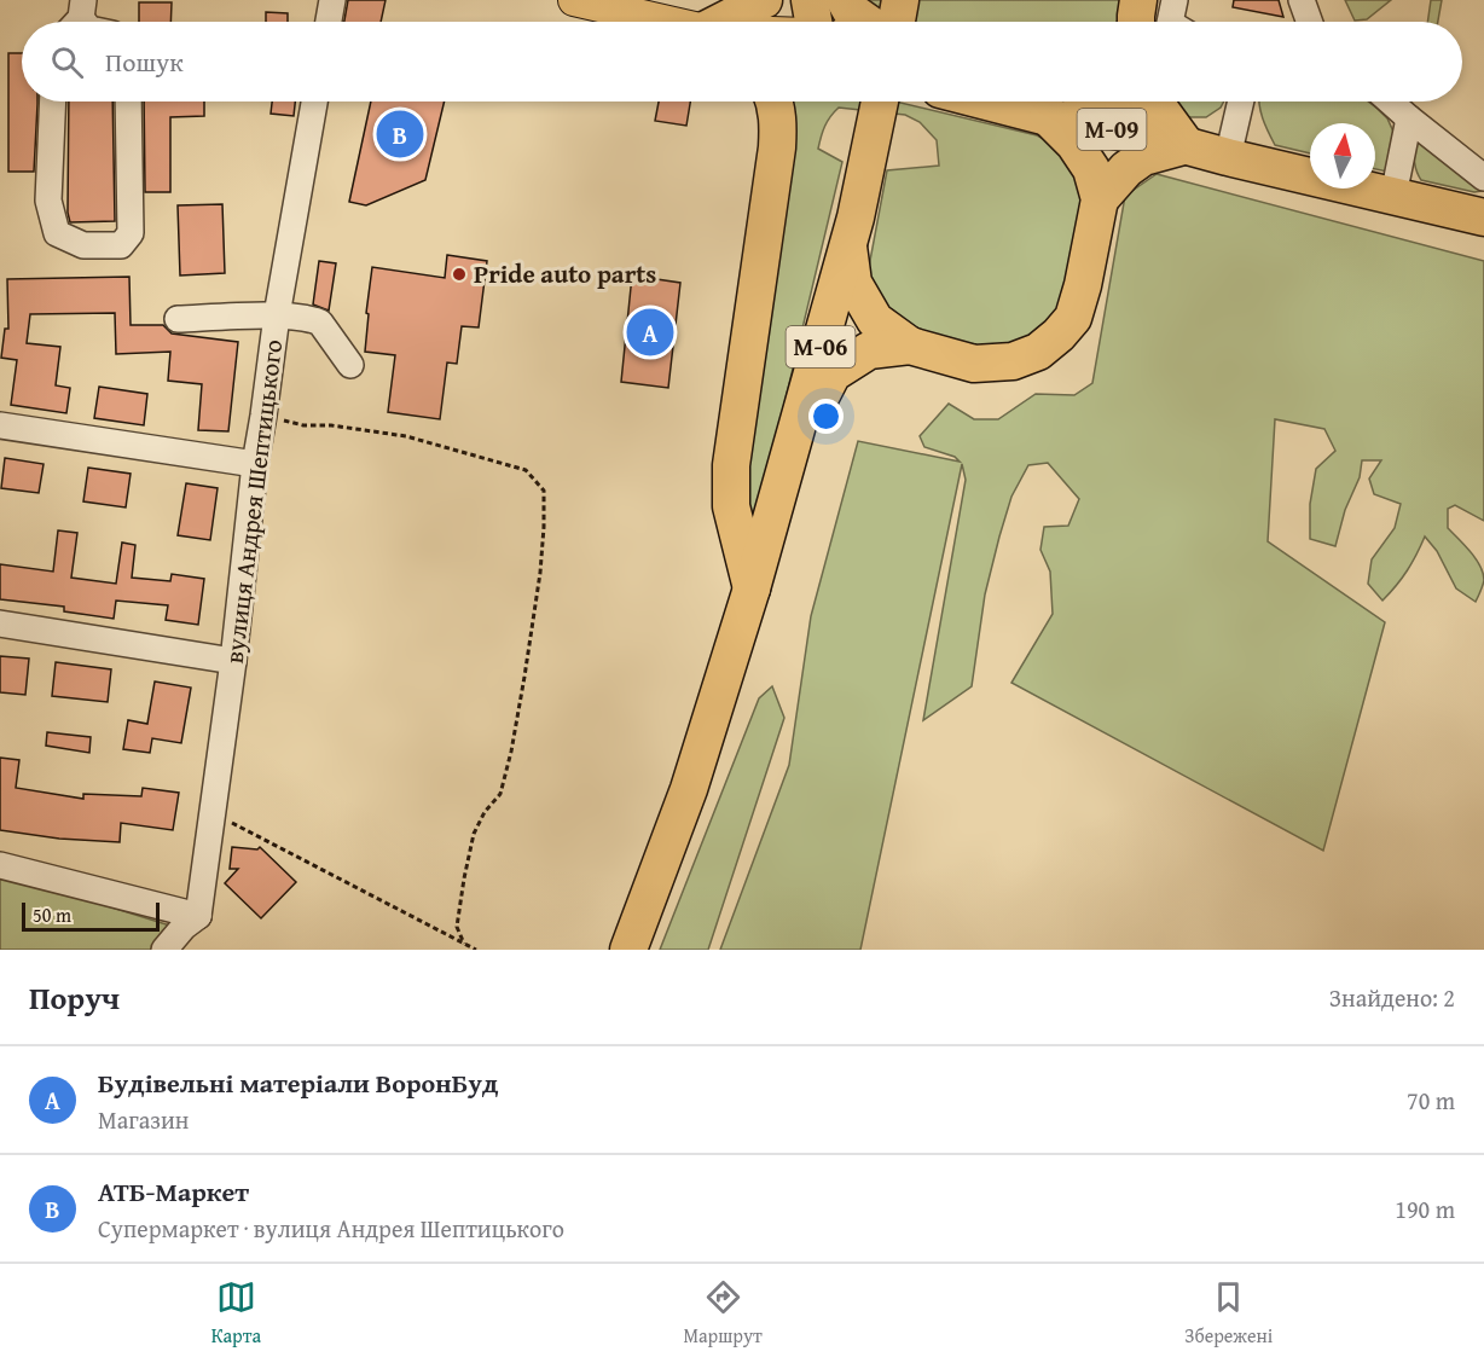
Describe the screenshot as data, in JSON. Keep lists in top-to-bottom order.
{
  "streets": {
    "highway": ["М-09", "М-06"],
    "street": ["вулиця Андрея Шептицького"]
  },
  "places": ["Pride auto parts"],
  "scale_bar": "50 m",
  "north": "top",
  "page": {
    "search": "Пошук",
    "pins": ["B", "A"],
    "scale": "50 m",
    "heading": ["Поруч", "Знайдено: 2"],
    "list": [
      {
        "mark": "A",
        "name": "Будівельні матеріали ВоронБуд",
        "note": "Магазин",
        "value": "70 m"
      },
      {
        "mark": "B",
        "name": "ATБ-Маркет",
        "note": "Супермаркет · вулиця Андрея Шептицького",
        "value": "190 m"
      }
    ],
    "nav": ["Карта", "Маршрут", "Збережені"]
  }
}
